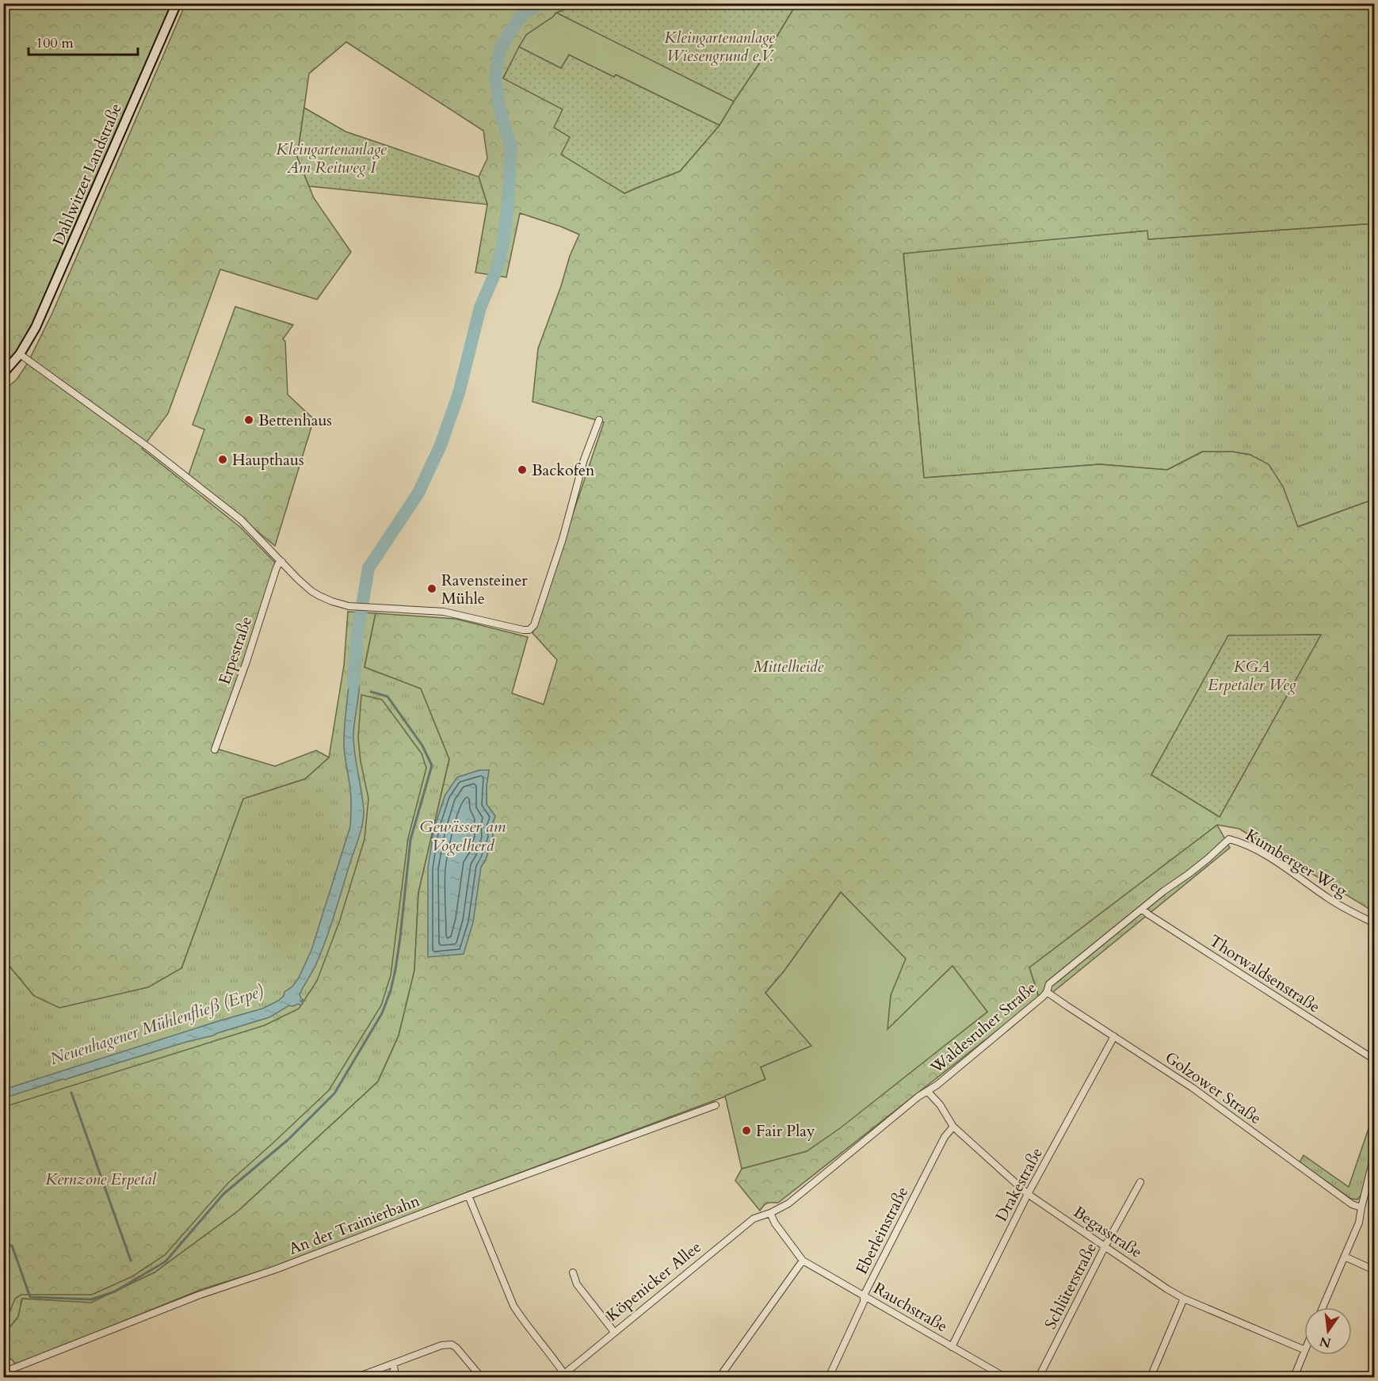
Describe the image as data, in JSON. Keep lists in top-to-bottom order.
{
  "streets": {
    "main road": ["Dahlwitzer Landstraße"],
    "street": [
      "Erpestraße",
      "Kumberger Weg",
      "Thorwaldsenstraße",
      "Waldesruher Straße",
      "Golzower Straße",
      "Drakestraße",
      "An der Trainierbahn",
      "Eberleinstraße",
      "Begasstraße",
      "Köpenicker Allee",
      "Schlüterstraße",
      "Rauchstraße"
    ]
  },
  "crossings": [
    ["Kumberger Weg", "Waldesruher Straße"],
    ["Thorwaldsenstraße", "Waldesruher Straße"],
    ["Waldesruher Straße", "Golzower Straße"],
    ["Waldesruher Straße", "Begasstraße"],
    ["Waldesruher Straße", "Köpenicker Allee"],
    ["Waldesruher Straße", "Rauchstraße"],
    ["Golzower Straße", "Drakestraße"],
    ["Drakestraße", "Begasstraße"],
    ["Drakestraße", "Rauchstraße"],
    ["Eberleinstraße", "Begasstraße"],
    ["Eberleinstraße", "Rauchstraße"],
    ["Begasstraße", "Schlüterstraße"],
    ["Köpenicker Allee", "Rauchstraße"]
  ],
  "water": ["Gewässer am Vogelherd", "Neuenhagener Mühlenfließ (Erpe)"],
  "parks": [
    "Kleingartenanlage Wiesengrund e.V.",
    "Kleingartenanlage Am Reitweg I",
    "Mittelheide",
    "KGA Erpetaler Weg",
    "Kernzone Erpetal"
  ],
  "places": [
    "Bettenhaus",
    "Haupthaus",
    "Backofen",
    "Ravensteiner Mühle",
    "Fair Play"
  ],
  "scale_bar": "100 m",
  "north": "bottom"
}
